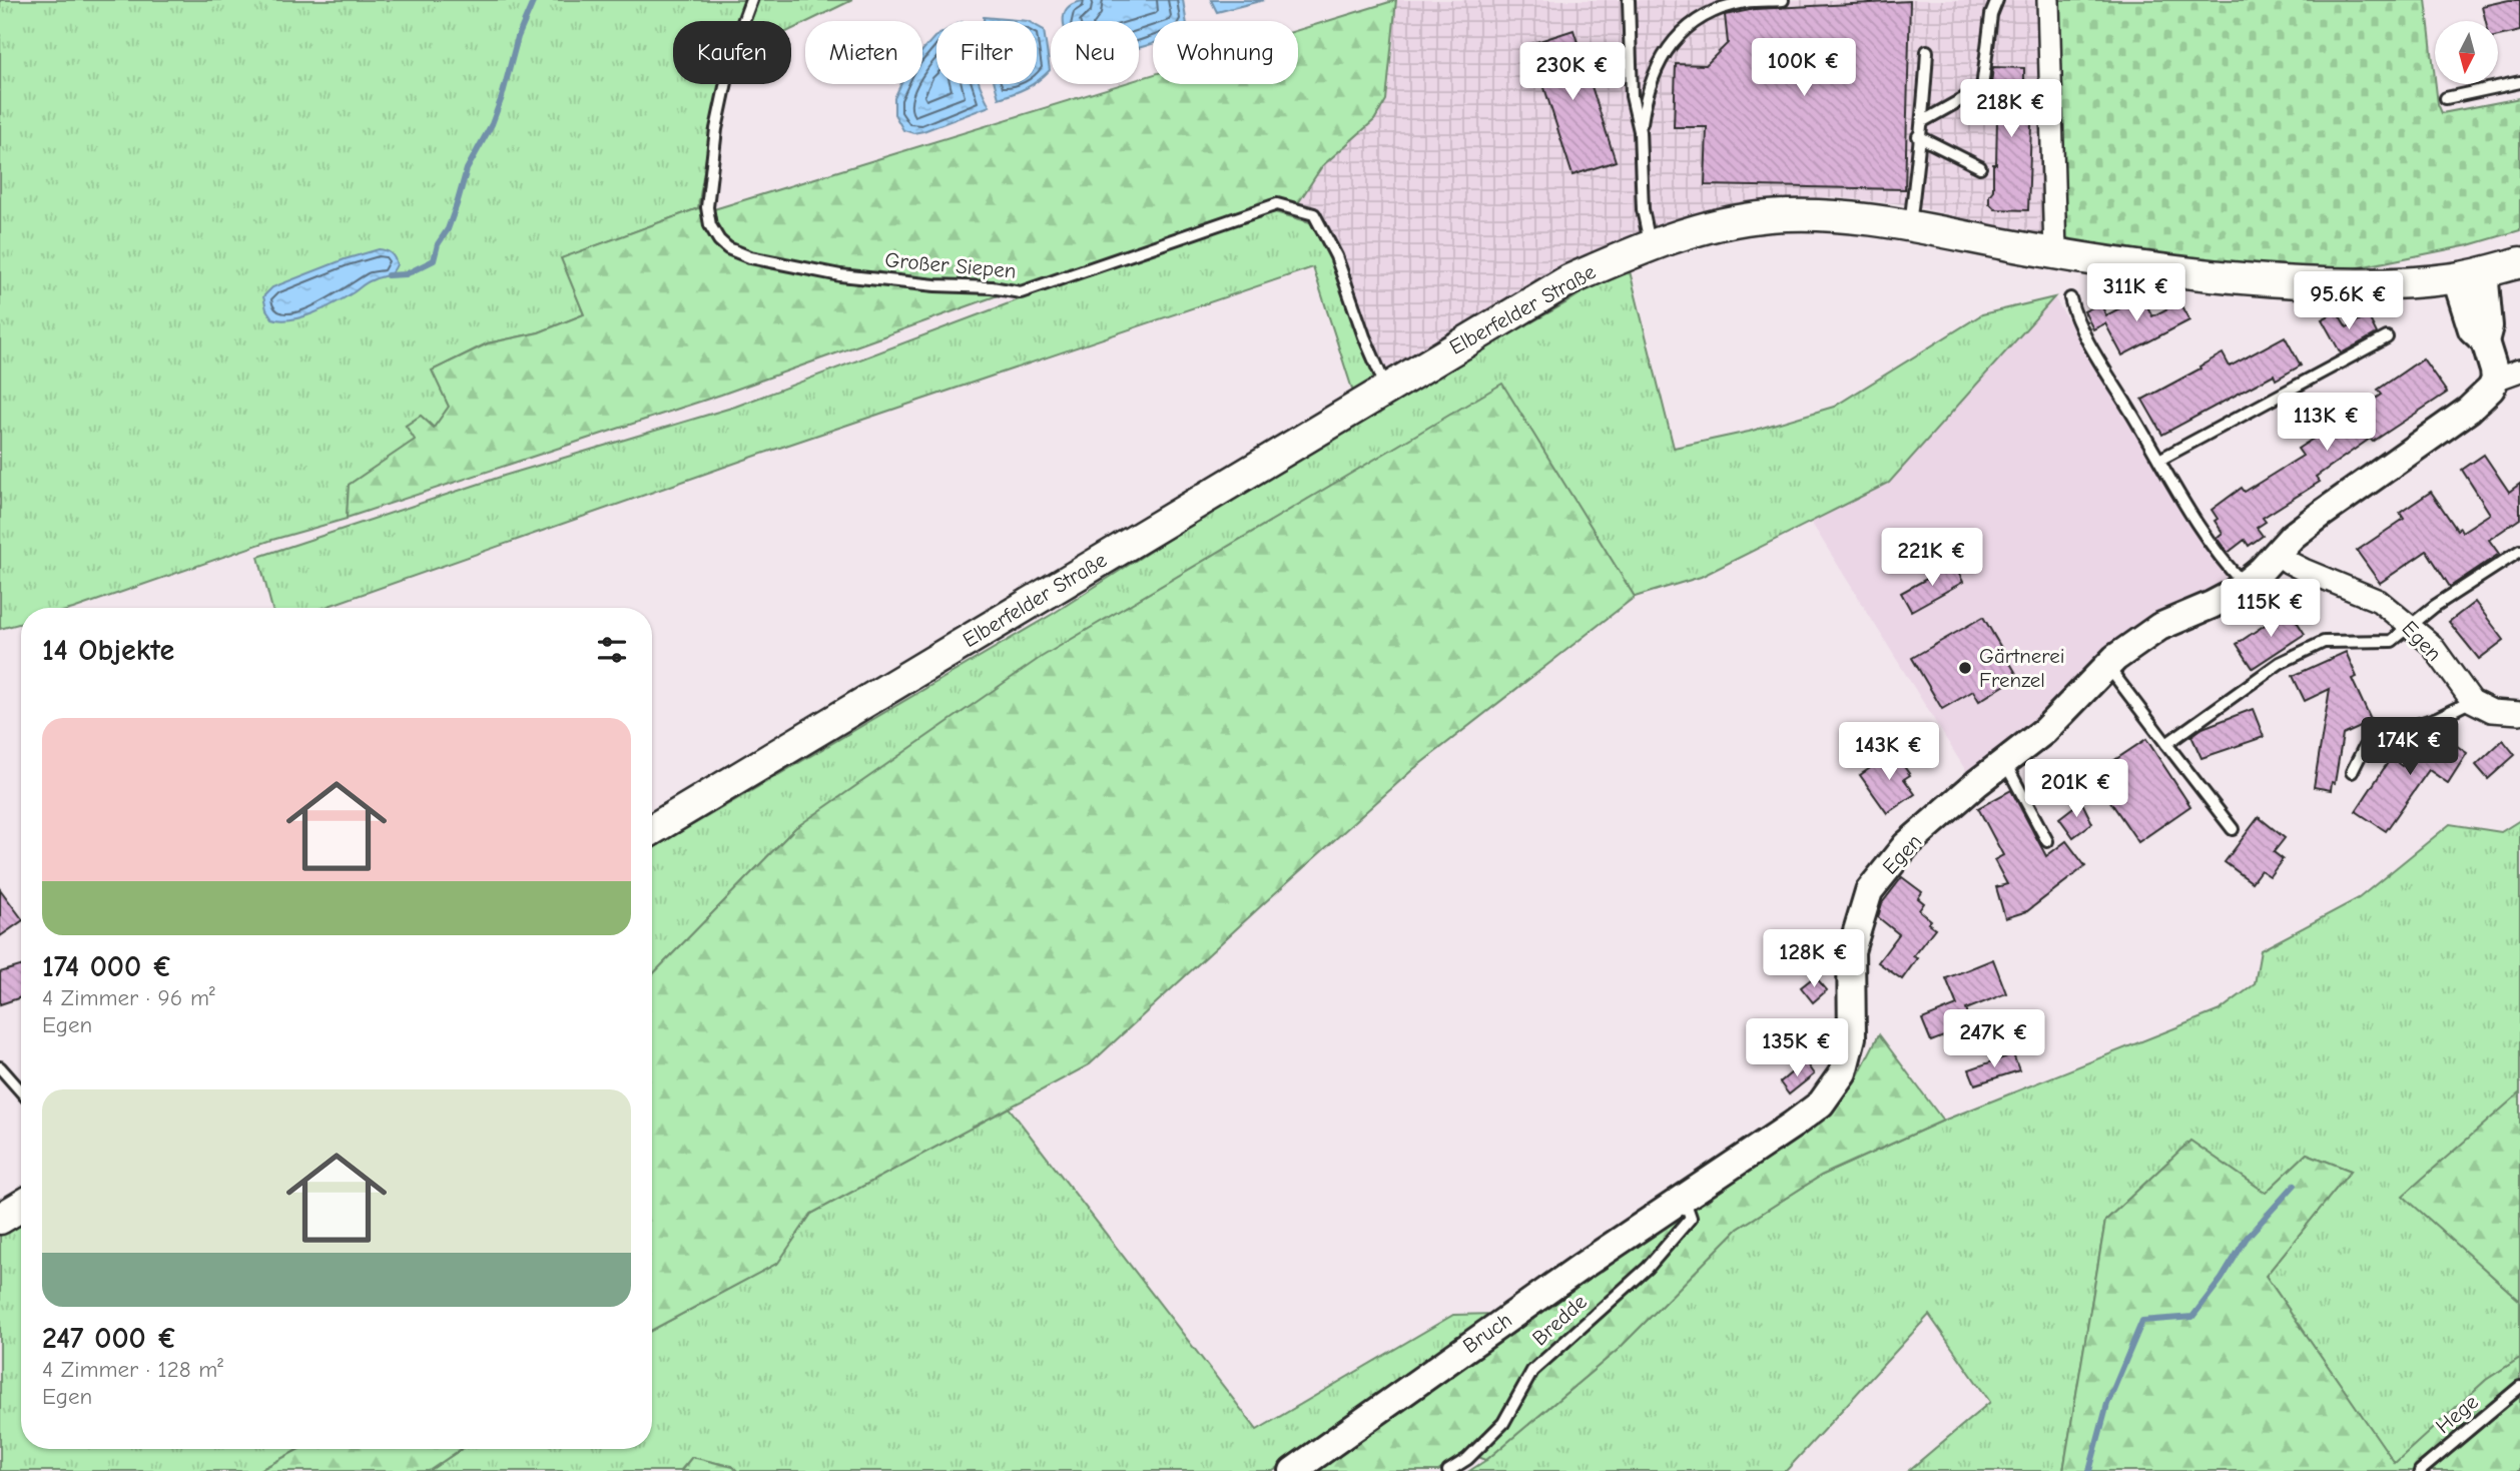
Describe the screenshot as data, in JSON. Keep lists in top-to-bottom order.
{
  "streets": {
    "main road": ["Elberfelder Straße"],
    "street": ["Egen", "Bruch"],
    "lane": ["Großer Siepen", "Bredde", "Hege"]
  },
  "crossings": [
    ["Großer Siepen", "Elberfelder Straße"],
    ["Egen", "Bredde"],
    ["Egen", "Bruch"],
    ["Bredde", "Bruch"]
  ],
  "places": ["Gärtnerei Frenzel"],
  "north": "bottom",
  "page": {
    "chip": [
      "Kaufen",
      "Mieten",
      "Filter",
      "Neu",
      "Wohnung"
    ],
    "price": [
      "100K €",
      "230K €",
      "218K €",
      "311K €",
      "95.6K €",
      "113K €",
      "221K €",
      "115K €",
      "174K €",
      "143K €",
      "201K €",
      "128K €",
      "247K €",
      "135K €"
    ],
    "heading": "14 Objekte",
    "list": [
      {
        "name": "174 000 €",
        "note": "4 Zimmer · 96 m² · Egen"
      },
      {
        "name": "247 000 €",
        "note": "4 Zimmer · 128 m² · Egen"
      }
    ]
  }
}
